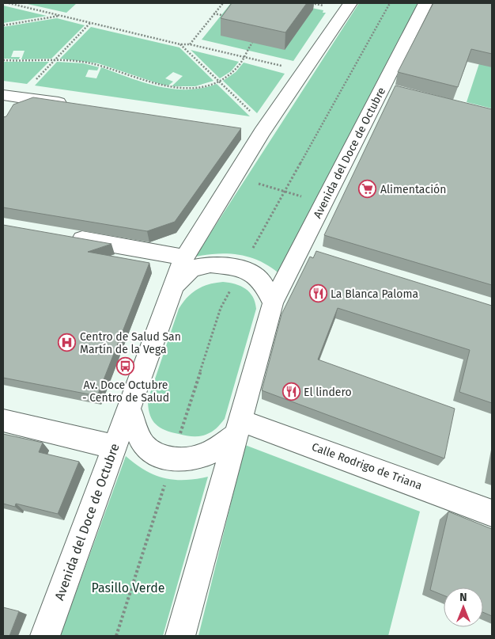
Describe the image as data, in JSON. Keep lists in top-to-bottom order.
{
  "streets": {
    "street": ["Avenida del Doce de Octubre", "Calle Rodrigo de Triana"]
  },
  "crossings": [
    ["Avenida del Doce de Octubre", "Calle Rodrigo de Triana"]
  ],
  "parks": ["Pasillo Verde"],
  "places": {
    "supermarket": ["Alimentación"],
    "restaurant": ["La Blanca Paloma", "El lindero"],
    "hospital": ["Centro de Salud San Martín de la Vega"],
    "bus stop": ["Av. Doce Octubre - Centro de Salud"]
  },
  "north": "top"
}
